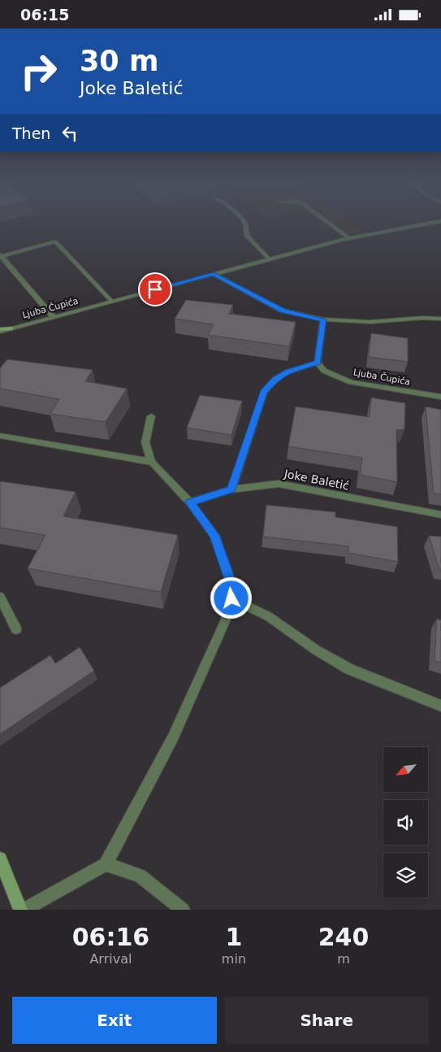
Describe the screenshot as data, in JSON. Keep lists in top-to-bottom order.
{
  "streets": {
    "street": ["Ljuba Čupića", "Joke Baletić"]
  },
  "north": "bottom left",
  "page": {
    "status": "06:15",
    "turn": ["30 m", "Joke Baletić"],
    "then": "Then",
    "eta": [
      "06:16",
      "Arrival",
      "1",
      "min",
      "240",
      "m"
    ],
    "buttons": ["Exit", "Share"]
  }
}
